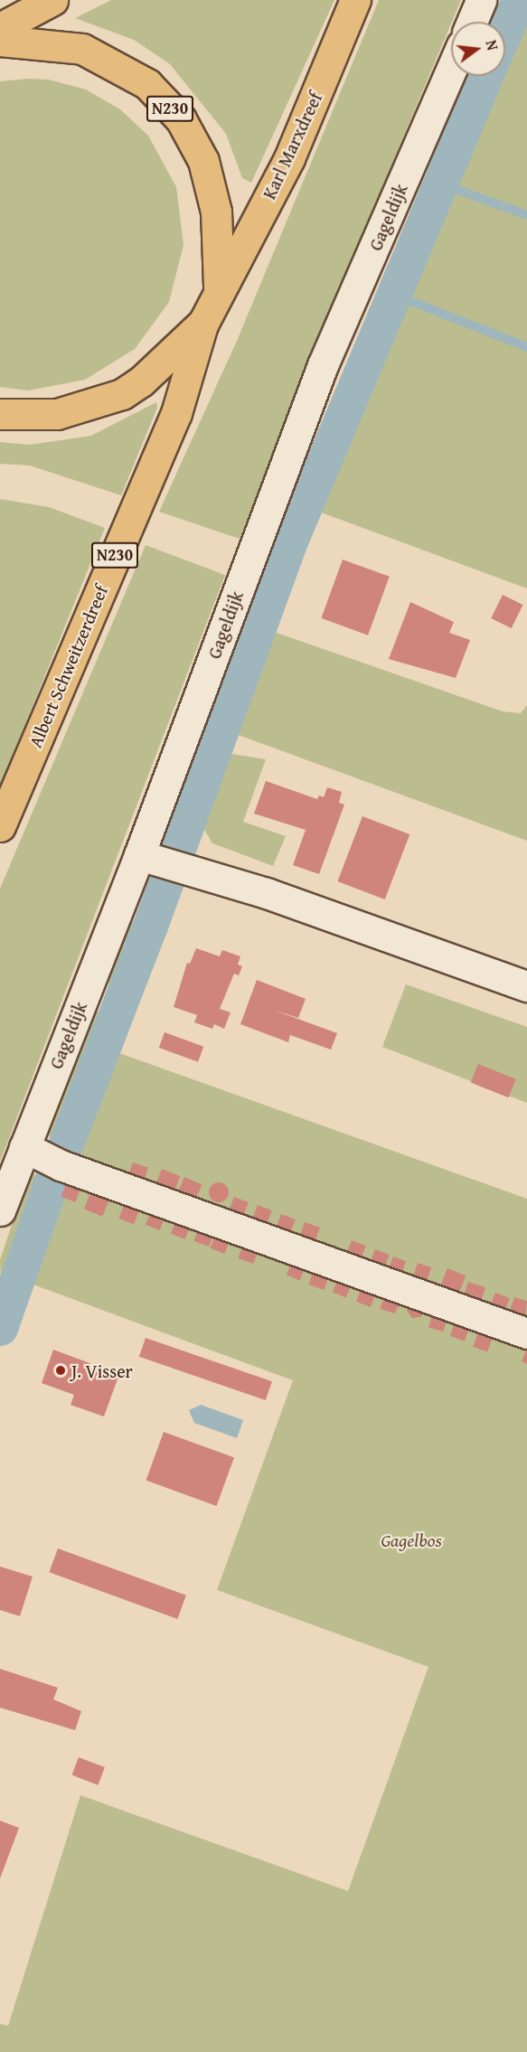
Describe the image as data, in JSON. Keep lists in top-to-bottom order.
{
  "streets": {
    "highway": ["N230", "Karl Marxdreef", "Albert Schweitzerdreef"],
    "street": ["Gageldijk"]
  },
  "crossings": [
    ["N230", "Karl Marxdreef"],
    ["N230", "Albert Schweitzerdreef"]
  ],
  "parks": ["Gagelbos"],
  "places": ["J. Visser"],
  "north": "right"
}
